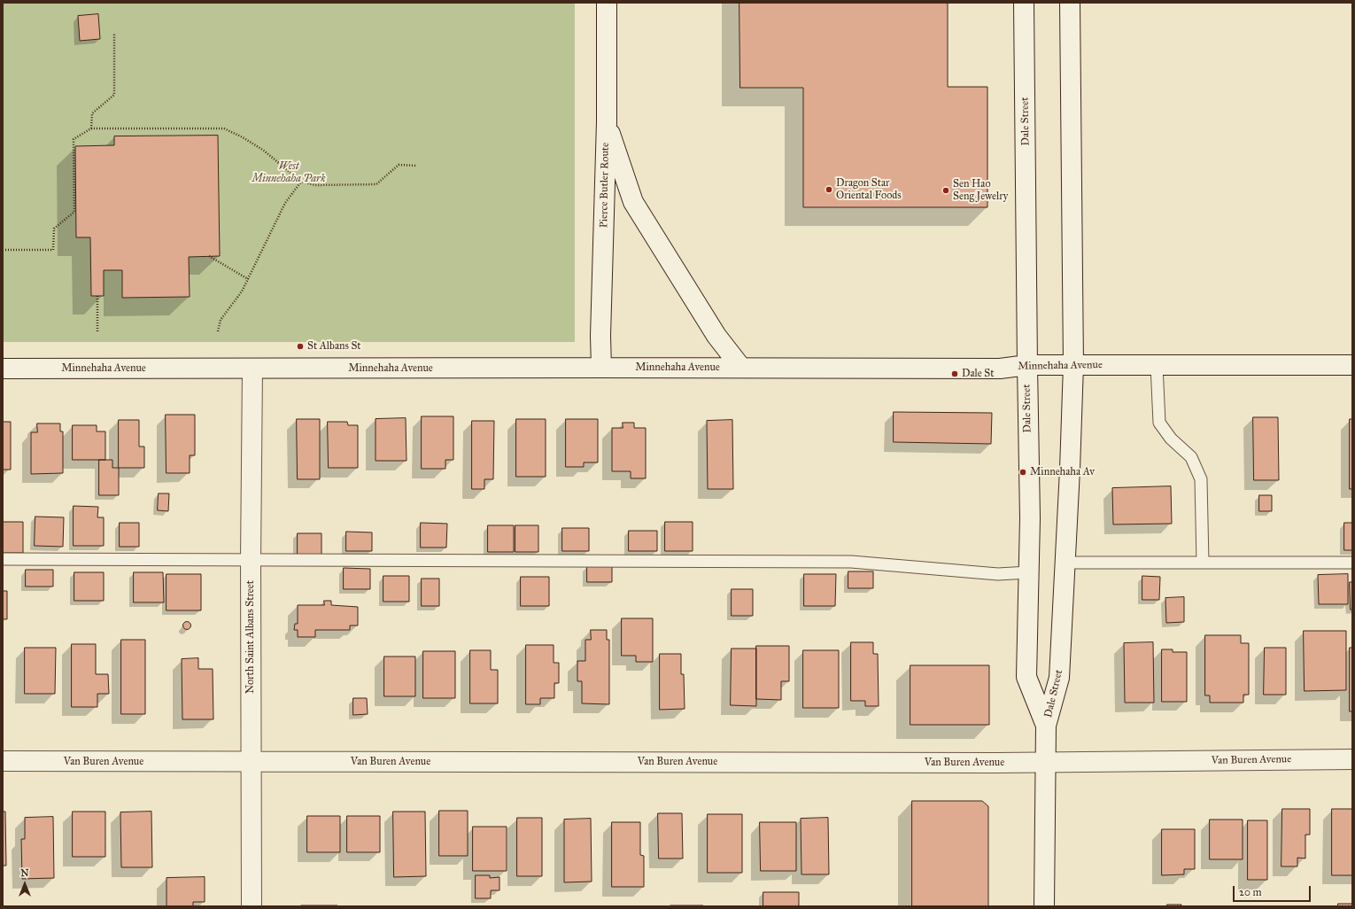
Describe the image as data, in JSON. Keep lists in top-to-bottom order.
{
  "streets": {
    "main road": [
      "Dale Street",
      "Pierce Butler Route",
      "Minnehaha Avenue",
      "North Saint Albans Street",
      "Van Buren Avenue"
    ]
  },
  "crossings": [
    ["Dale Street", "Minnehaha Avenue"],
    ["Dale Street", "Van Buren Avenue"],
    ["Pierce Butler Route", "Minnehaha Avenue"],
    ["Minnehaha Avenue", "North Saint Albans Street"],
    ["North Saint Albans Street", "Van Buren Avenue"]
  ],
  "parks": ["West Minnehaha Park"],
  "places": [
    "Dragon Star Oriental Foods",
    "Sen Hao Seng Jewelry",
    "St Albans St",
    "Dale St",
    "Minnehaha Av"
  ],
  "scale_bar": "20 m",
  "north": "top"
}
